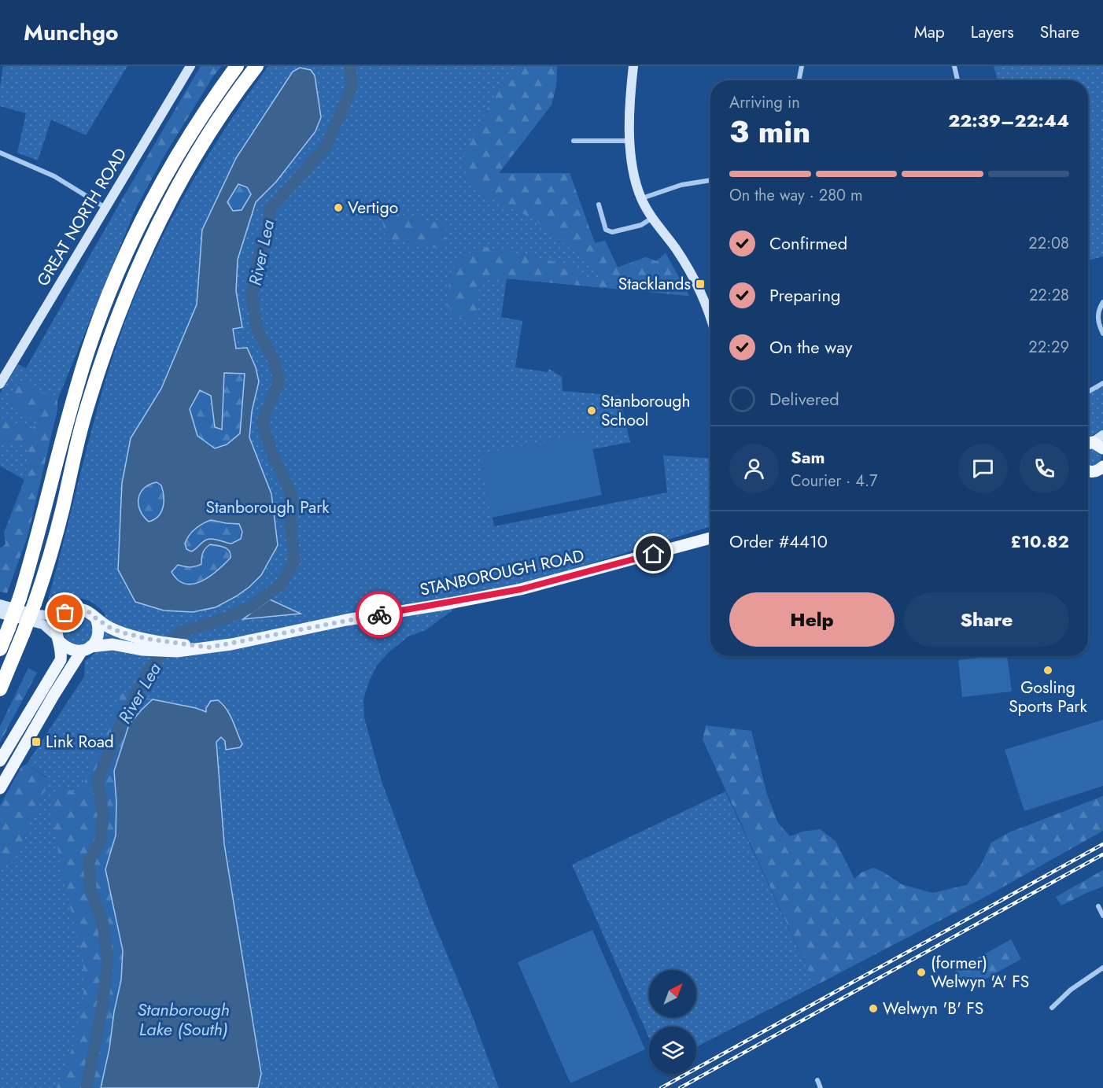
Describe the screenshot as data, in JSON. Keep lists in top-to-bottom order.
{
  "streets": {
    "main road": ["GREAT NORTH ROAD", "STANBOROUGH ROAD"]
  },
  "water": ["River Lea", "Stanborough Lake (South)"],
  "parks": ["Stanborough Park"],
  "places": {
    "other": [
      "Vertigo",
      "Stanborough School",
      "Gosling Sports Park",
      "(former) Welwyn 'A' FS",
      "Welwyn 'B' FS"
    ],
    "transit": ["Stacklands", "Link Road"]
  },
  "north": "top right",
  "page": {
    "header": "Munchgo",
    "nav": ["Map", "Layers", "Share"],
    "heading": ["3 min", "Arriving in", "22:39–22:44"],
    "panel": [
      "Sam",
      "Courier · 4.7",
      "Order #4410",
      "£10.82"
    ],
    "bar": "On the way · 280 m",
    "list": [
      ["Confirmed", "22:08"],
      ["Preparing", "22:28"],
      ["On the way", "22:29"],
      "Delivered"
    ],
    "buttons": ["Help", "Share"]
  }
}
